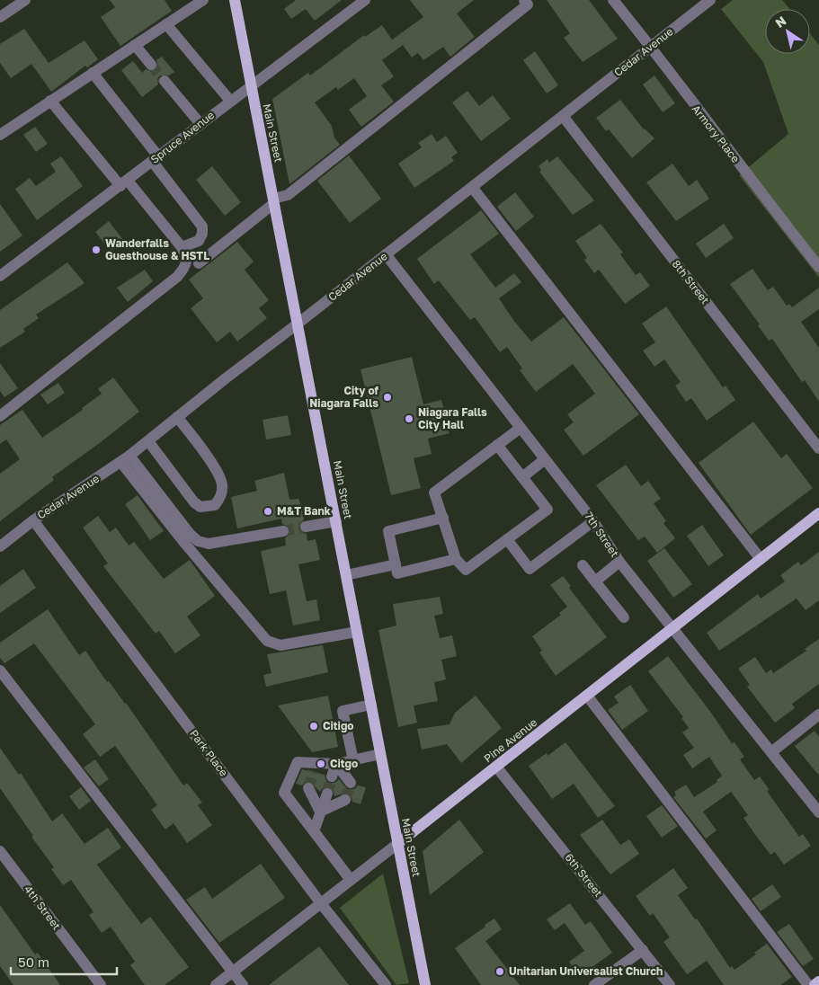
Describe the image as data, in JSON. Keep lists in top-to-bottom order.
{
  "streets": {
    "main road": ["Main Street", "Pine Avenue"],
    "street": [
      "Cedar Avenue",
      "Armory Place",
      "Spruce Avenue",
      "8th Street",
      "7th Street",
      "Park Place",
      "6th Street",
      "4th Street"
    ]
  },
  "crossings": [
    ["Cedar Avenue", "Main Street"],
    ["Cedar Avenue", "Armory Place"],
    ["Cedar Avenue", "8th Street"],
    ["Cedar Avenue", "7th Street"],
    ["Cedar Avenue", "Park Place"],
    ["Main Street", "Spruce Avenue"],
    ["Main Street", "Pine Avenue"],
    ["7th Street", "Pine Avenue"],
    ["Pine Avenue", "Park Place"],
    ["Pine Avenue", "6th Street"]
  ],
  "places": [
    "Wanderfalls Guesthouse & HSTL",
    "City of Niagara Falls",
    "Niagara Falls City Hall",
    "M&T Bank",
    "Citigo",
    "Citgo",
    "Unitarian Universalist Church"
  ],
  "scale_bar": "50 m",
  "north": "top left"
}
